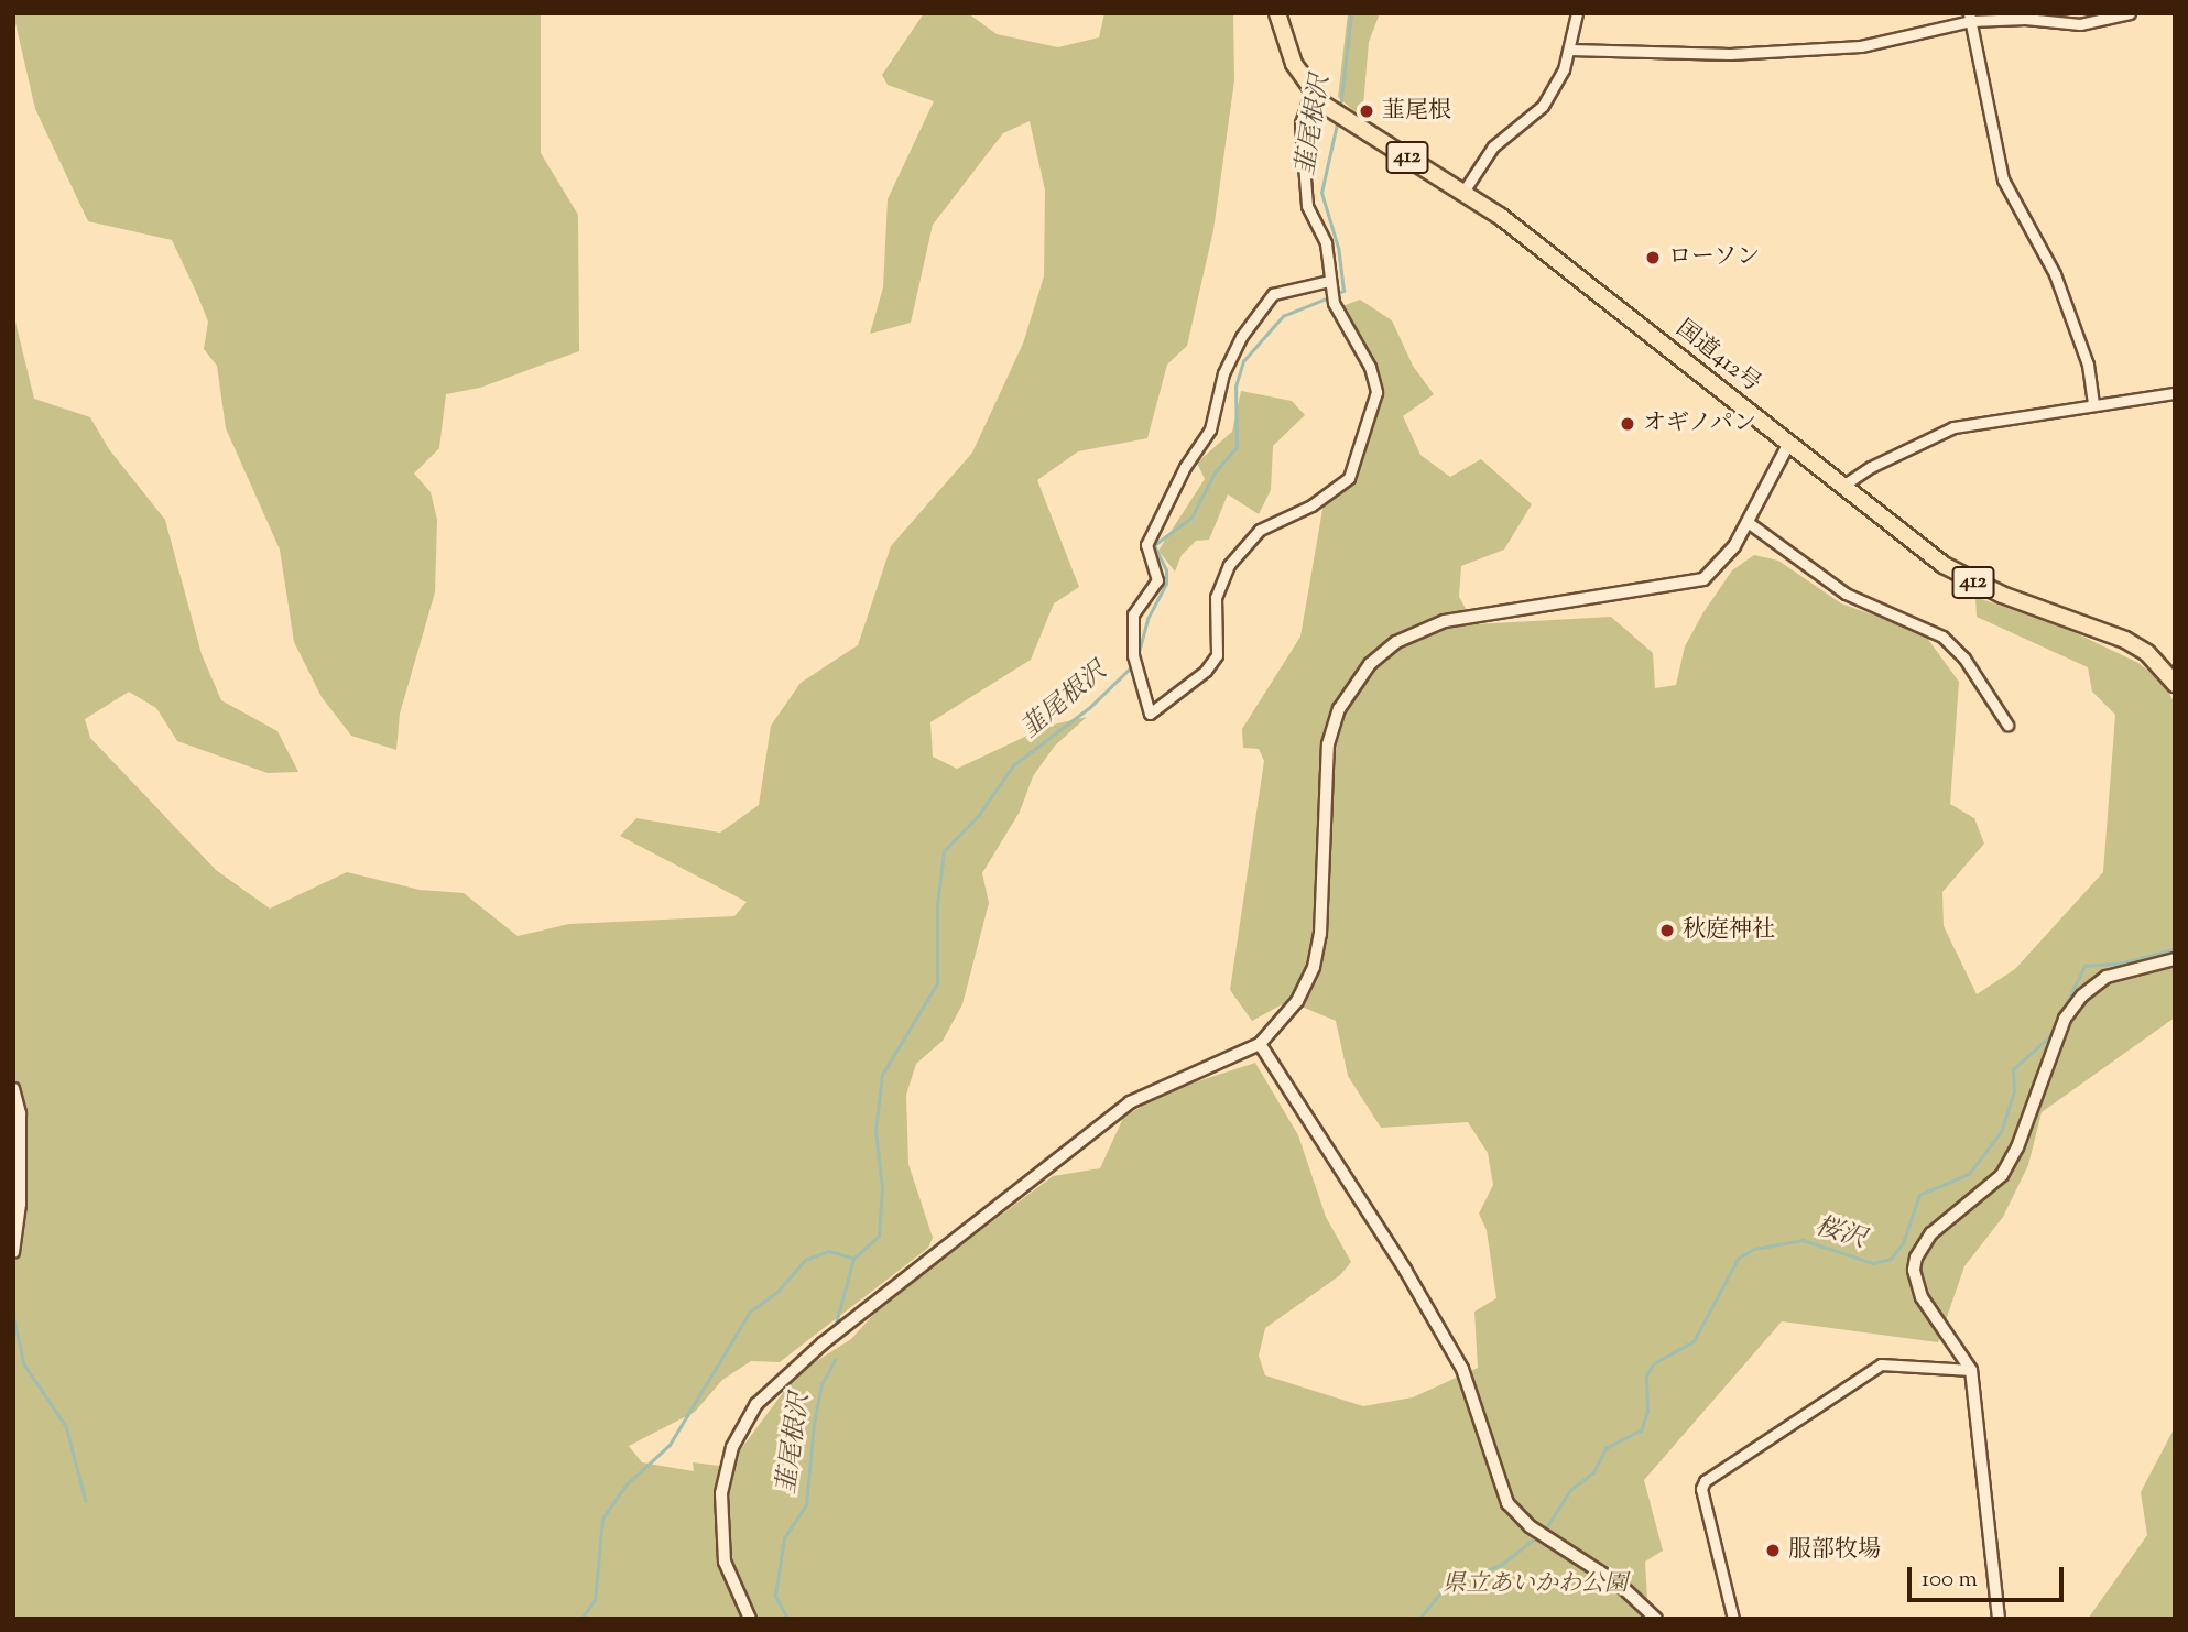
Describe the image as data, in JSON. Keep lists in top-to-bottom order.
{
  "streets": {
    "highway": ["412", "国道412号"]
  },
  "water": ["韮尾根沢", "桜沢"],
  "parks": ["県立あいかわ公園"],
  "places": [
    "韮尾根",
    "ローソン",
    "オギノパン",
    "秋庭神社",
    "服部牧場"
  ],
  "scale_bar": "100 m"
}
